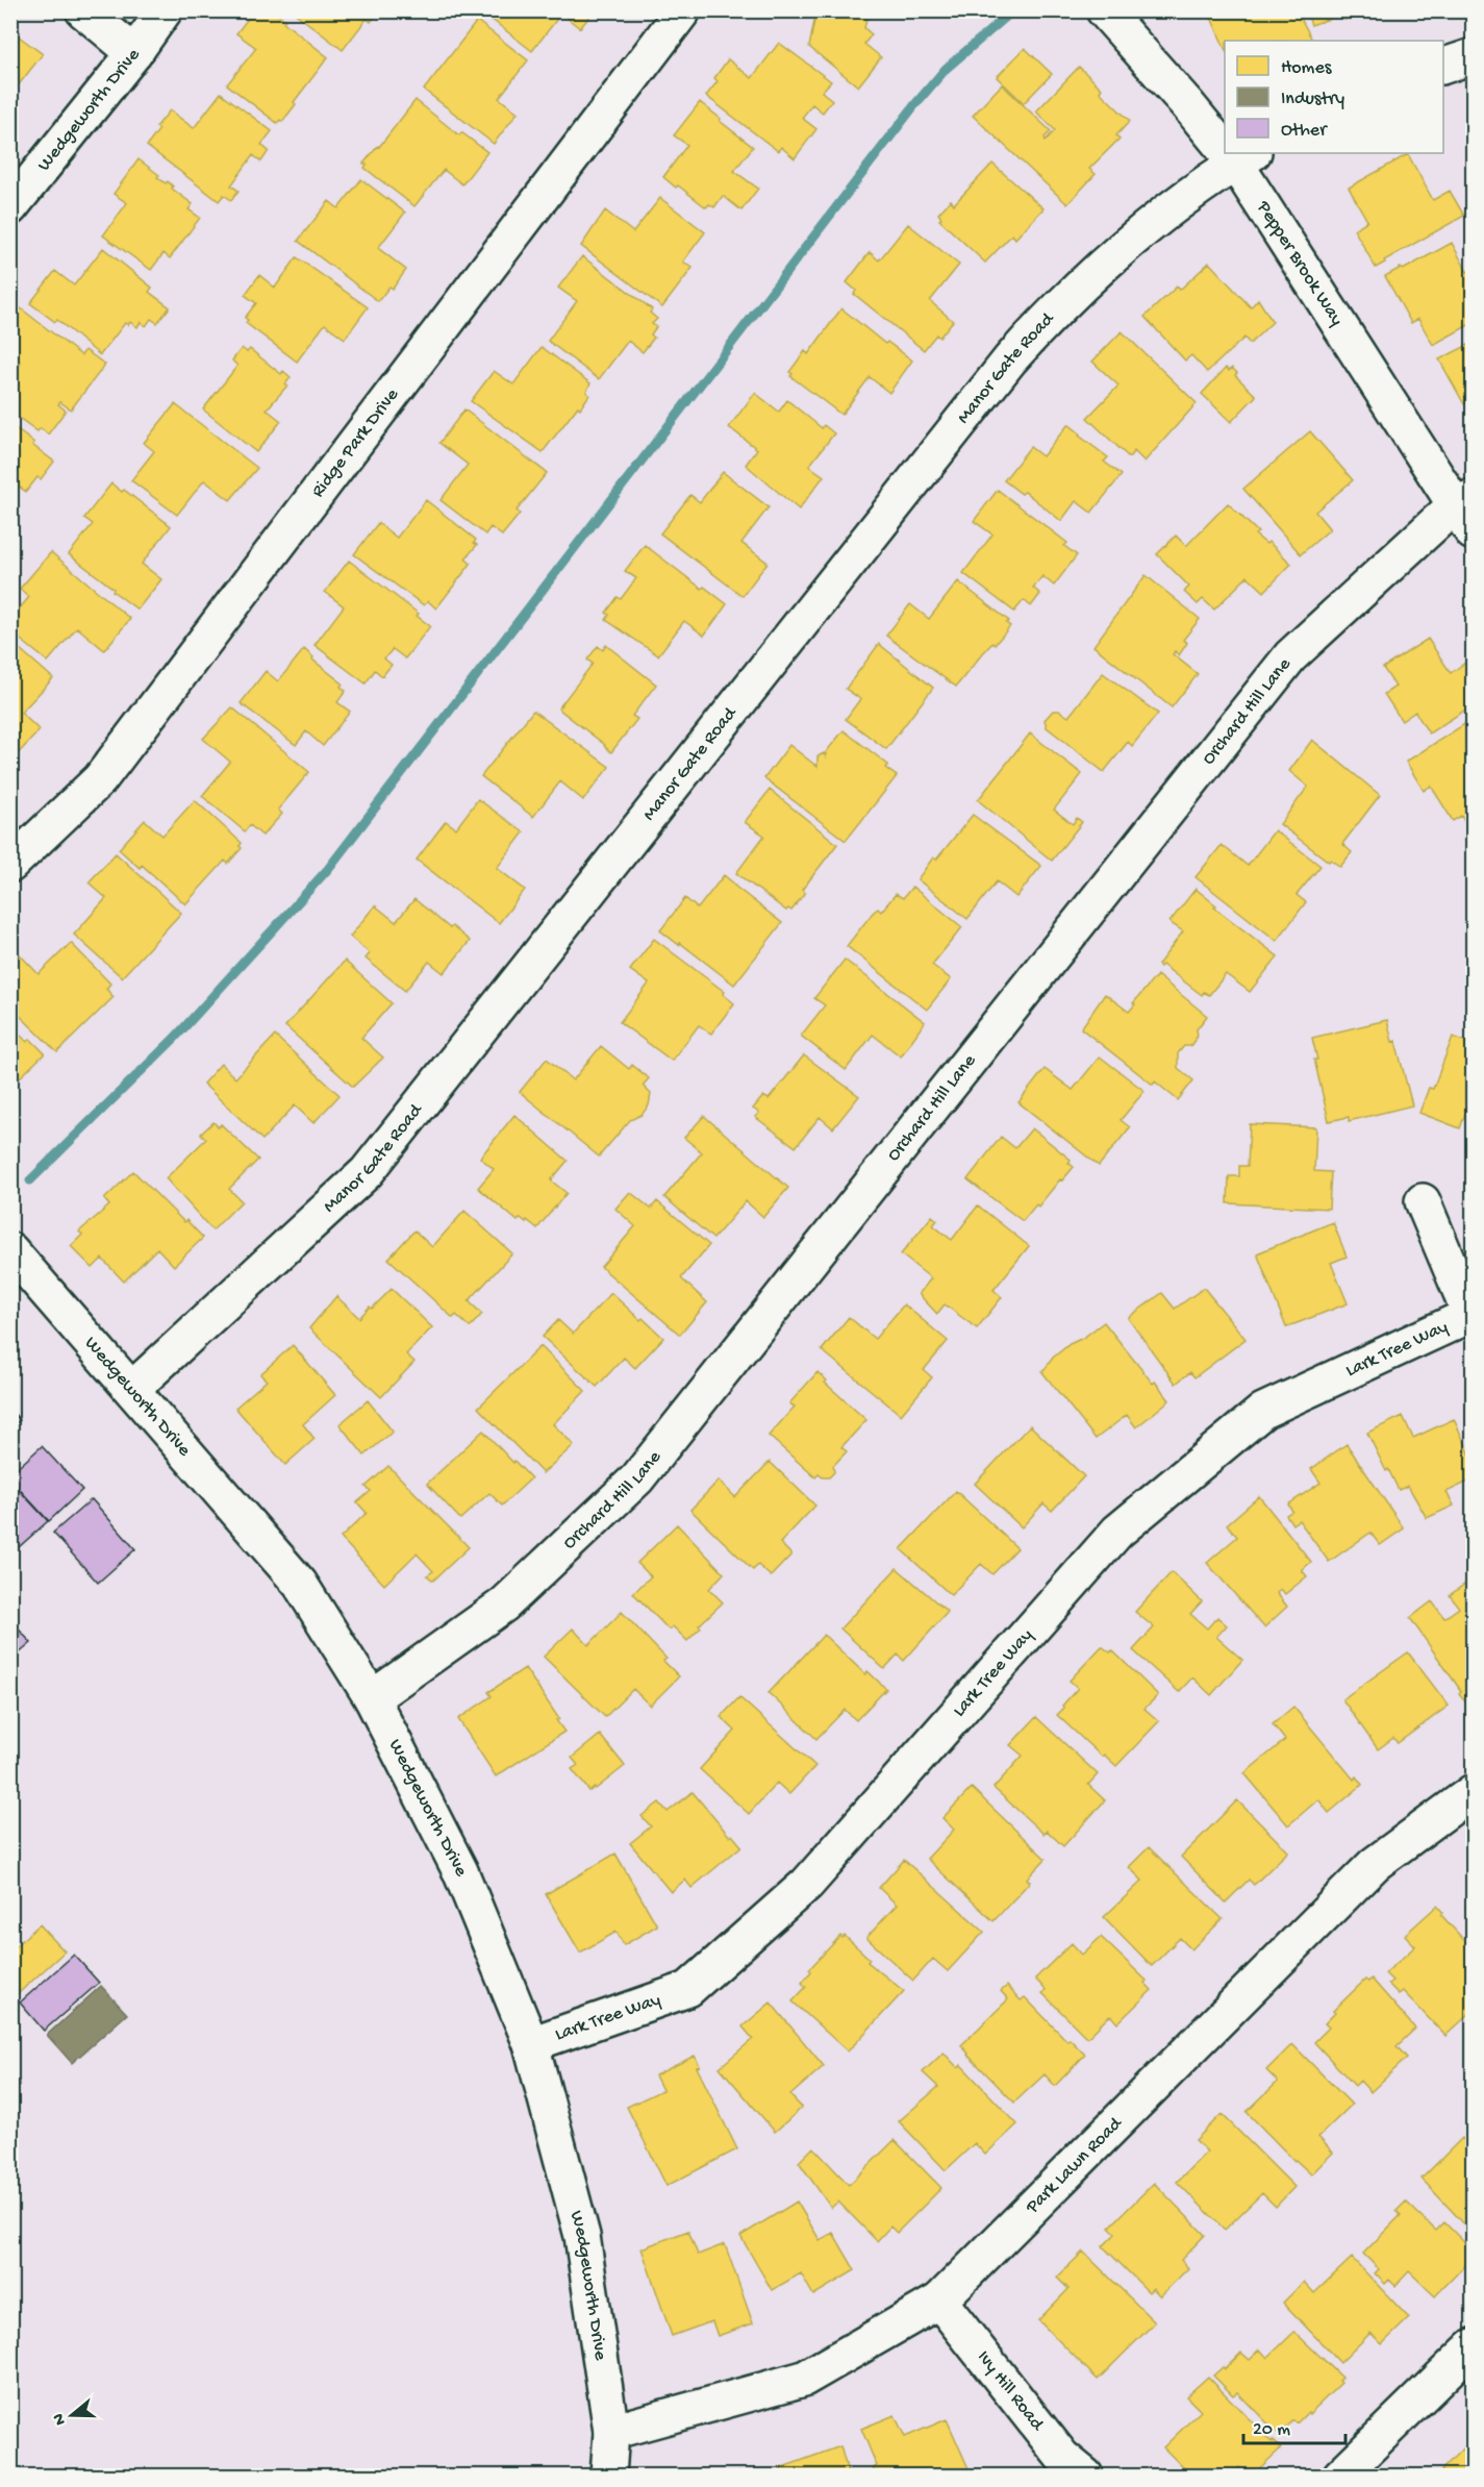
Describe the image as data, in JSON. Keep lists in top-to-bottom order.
{
  "streets": {
    "street": [
      "Wedgeworth Drive",
      "Pepper Brook Way",
      "Manor Gate Road",
      "Ridge Park Drive",
      "Orchard Hill Lane",
      "Lark Tree Way",
      "Park Lawn Road",
      "Ivy Hill Road"
    ]
  },
  "crossings": [
    ["Wedgeworth Drive", "Manor Gate Road"],
    ["Wedgeworth Drive", "Orchard Hill Lane"],
    ["Wedgeworth Drive", "Lark Tree Way"],
    ["Wedgeworth Drive", "Park Lawn Road"],
    ["Pepper Brook Way", "Manor Gate Road"],
    ["Pepper Brook Way", "Orchard Hill Lane"],
    ["Park Lawn Road", "Ivy Hill Road"]
  ],
  "legend": ["Homes", "Industry", "Other"],
  "scale_bar": "20 m",
  "north": "left"
}
